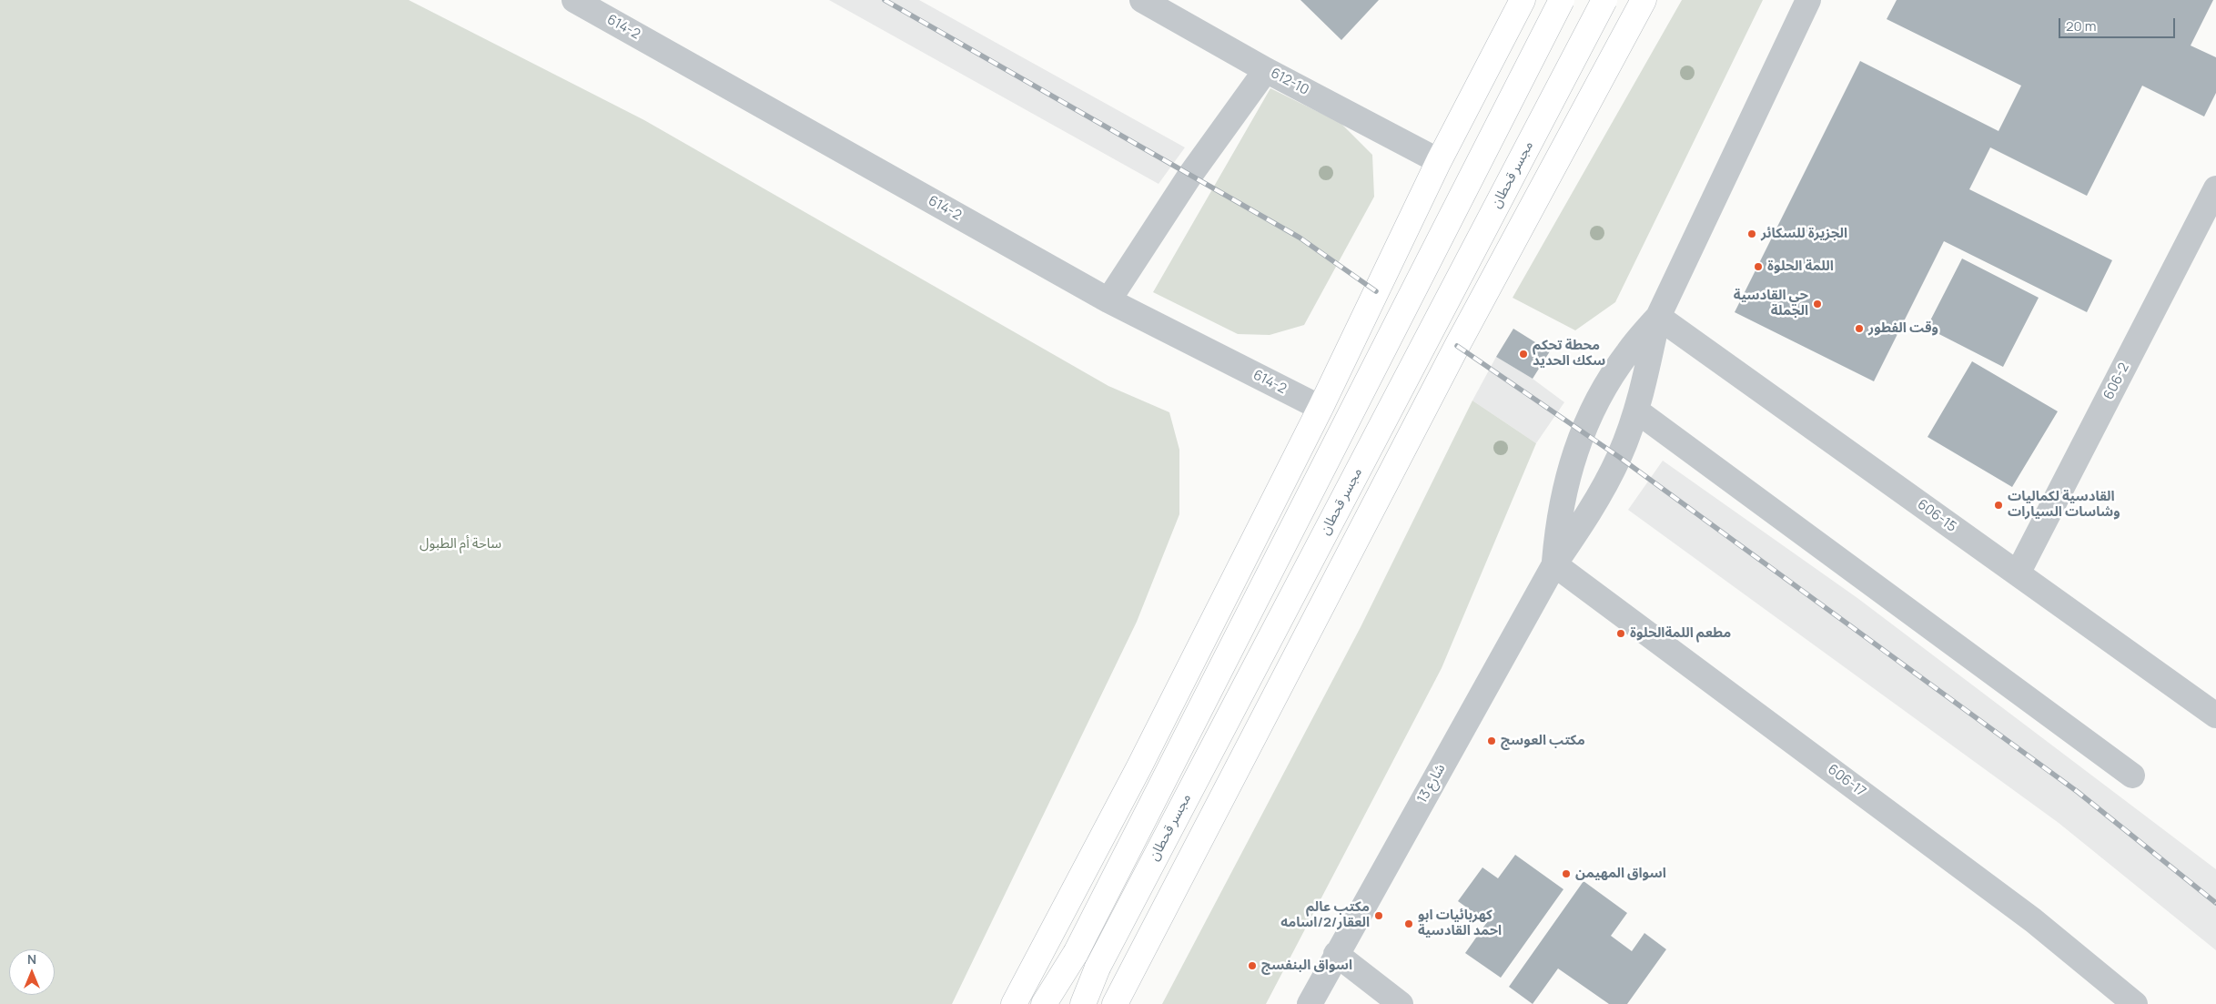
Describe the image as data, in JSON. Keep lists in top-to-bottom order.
{
  "streets": {
    "main road": ["مجسر قحطان"],
    "street": [
      "614-2",
      "612-10",
      "606-2",
      "606-15",
      "606-17",
      "شارع 13"
    ]
  },
  "crossings": [
    ["606-2", "606-15"],
    ["606-15", "شارع 13"],
    ["606-17", "شارع 13"]
  ],
  "parks": ["ساحة أم الطبول"],
  "places": [
    "الجزيرة للسكائر",
    "اللمة الحلوة",
    "حي القادسية الجملة",
    "وقت الفطور",
    "محطة تحكم سكك الحديد",
    "القادسية لكماليات وشاسات السيارات",
    "مطعم اللمةالحلوة",
    "مكتب العوسج",
    "اسواق المهيمن",
    "مكتب عالم العقار/2/اسامه",
    "كهربائيات ابو احمد القادسية",
    "اسواق البنفسج"
  ],
  "scale_bar": "20 m",
  "north": "top"
}
